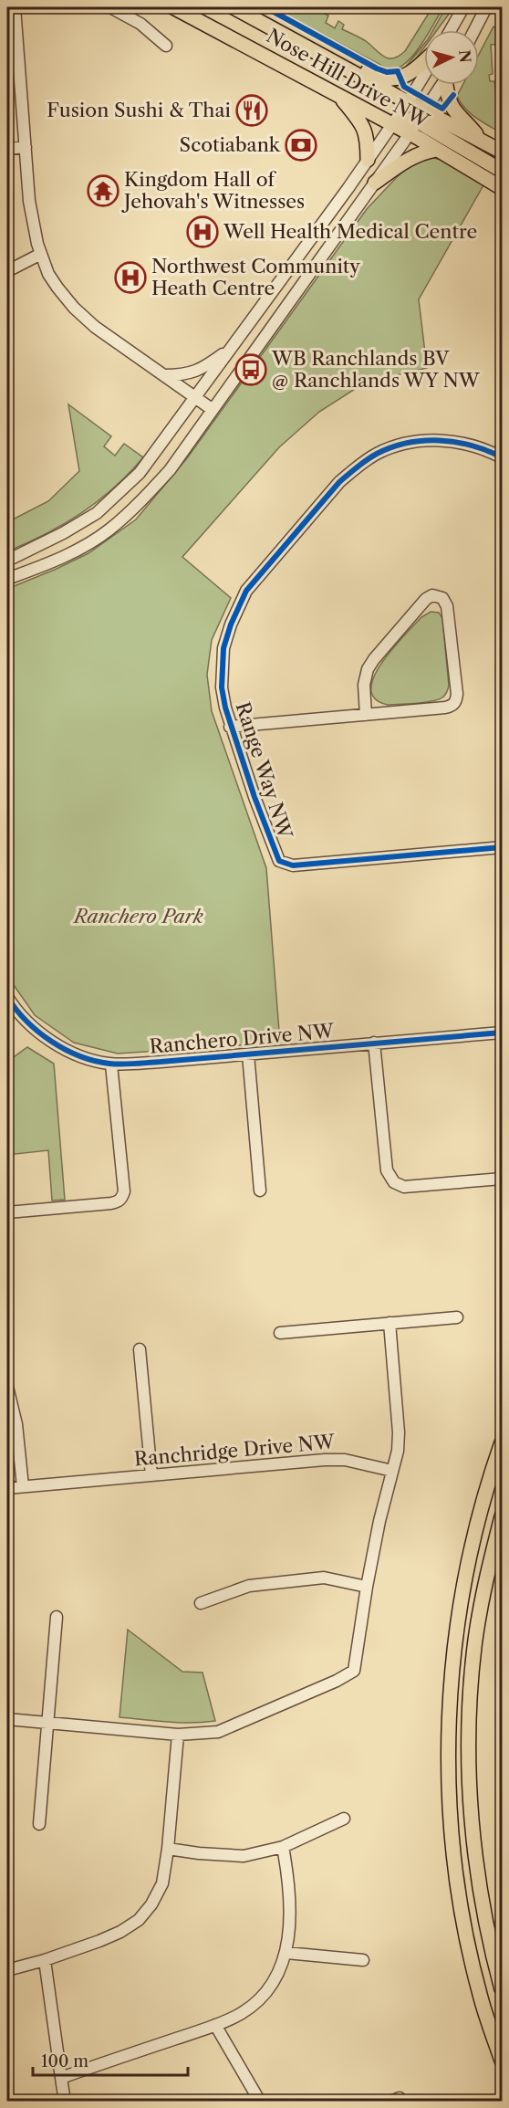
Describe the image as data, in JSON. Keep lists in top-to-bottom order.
{
  "streets": {
    "main road": ["Nose Hill Drive NW"],
    "street": ["Range Way NW", "Ranchero Drive NW", "Ranchridge Drive NW"]
  },
  "parks": ["Ranchero Park"],
  "places": {
    "restaurant": ["Fusion Sushi & Thai"],
    "bank": ["Scotiabank"],
    "temple": ["Kingdom Hall of Jehovah's Witnesses"],
    "hospital": ["Well Health Medical Centre", "Northwest Community Heath Centre"],
    "bus stop": ["WB Ranchlands BV @ Ranchlands WY NW"]
  },
  "scale_bar": "100 m",
  "north": "right"
}
